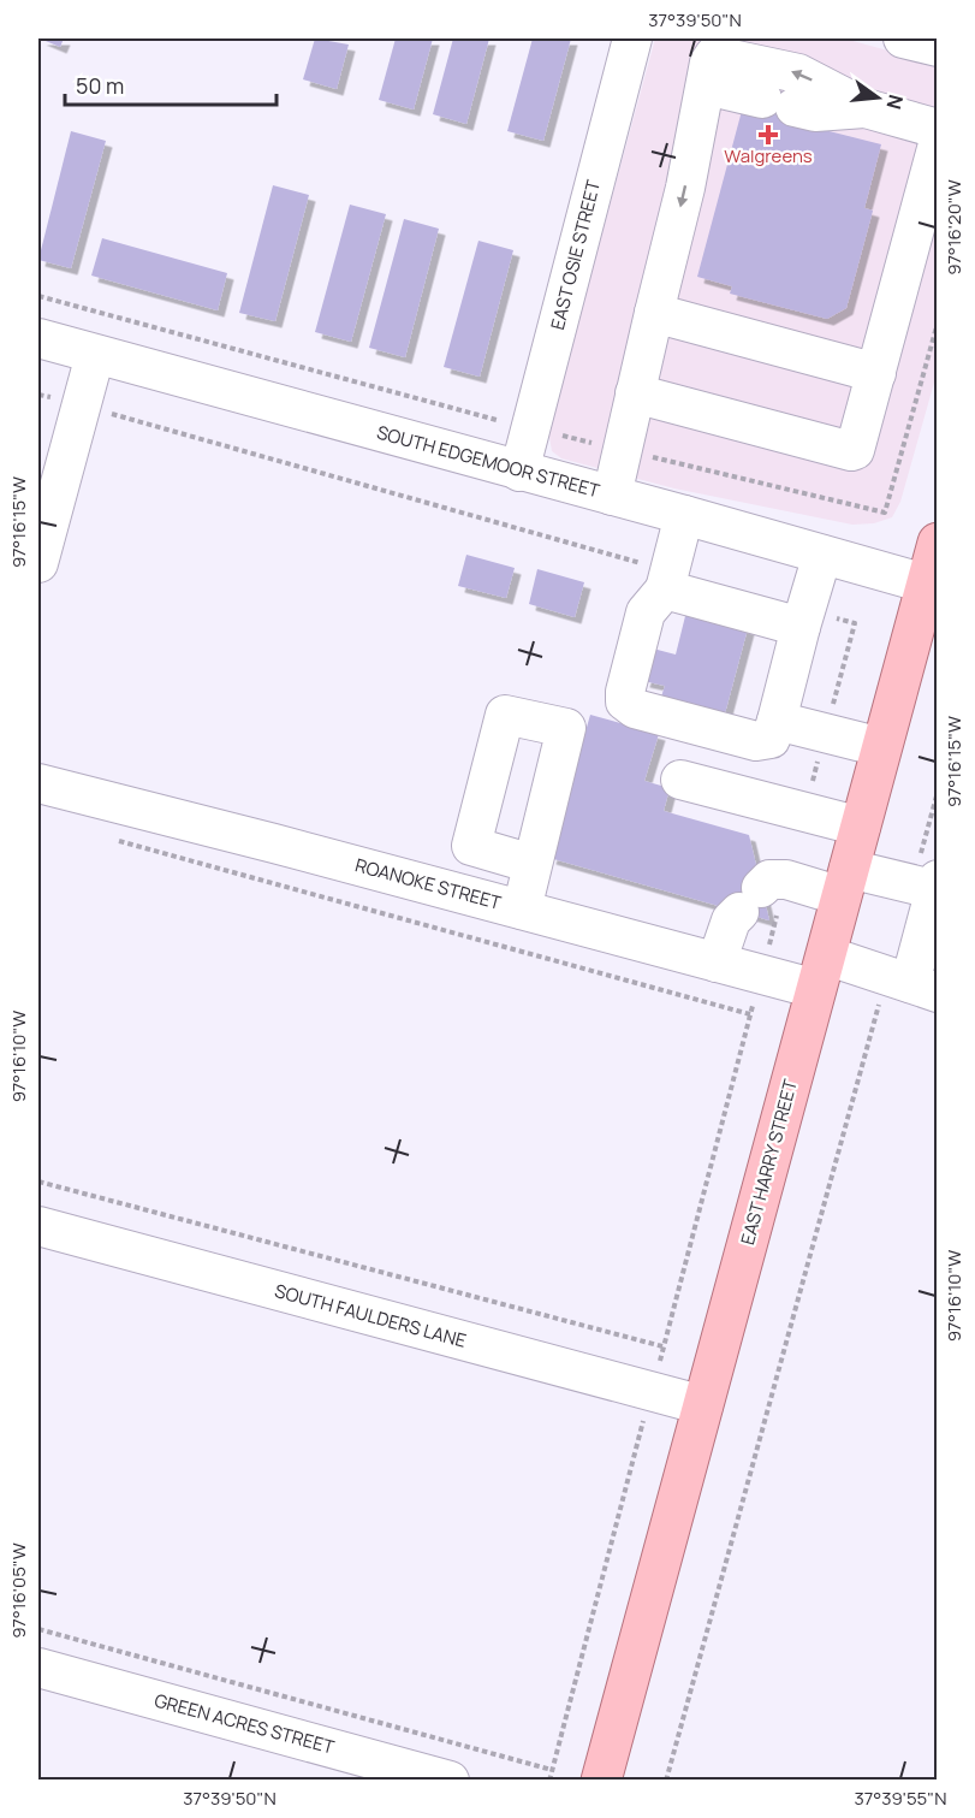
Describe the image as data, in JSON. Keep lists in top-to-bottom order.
{
  "streets": {
    "main road": ["EAST HARRY STREET"],
    "street": [
      "EAST OSIE STREET",
      "SOUTH EDGEMOOR STREET",
      "ROANOKE STREET",
      "SOUTH FAULDERS LANE",
      "GREEN ACRES STREET"
    ]
  },
  "crossings": [
    ["EAST OSIE STREET", "SOUTH EDGEMOOR STREET"],
    ["SOUTH EDGEMOOR STREET", "EAST HARRY STREET"],
    ["ROANOKE STREET", "EAST HARRY STREET"],
    ["EAST HARRY STREET", "SOUTH FAULDERS LANE"]
  ],
  "places": {
    "health": ["Walgreens"]
  },
  "scale_bar": "50 m",
  "north": "right",
  "coordinates": [
    "37°39'50\"N",
    "97°16'20\"W",
    "97°16'15\"W",
    "97°16'10\"W",
    "97°16'05\"W",
    "37°39'55\"N"
  ]
}
